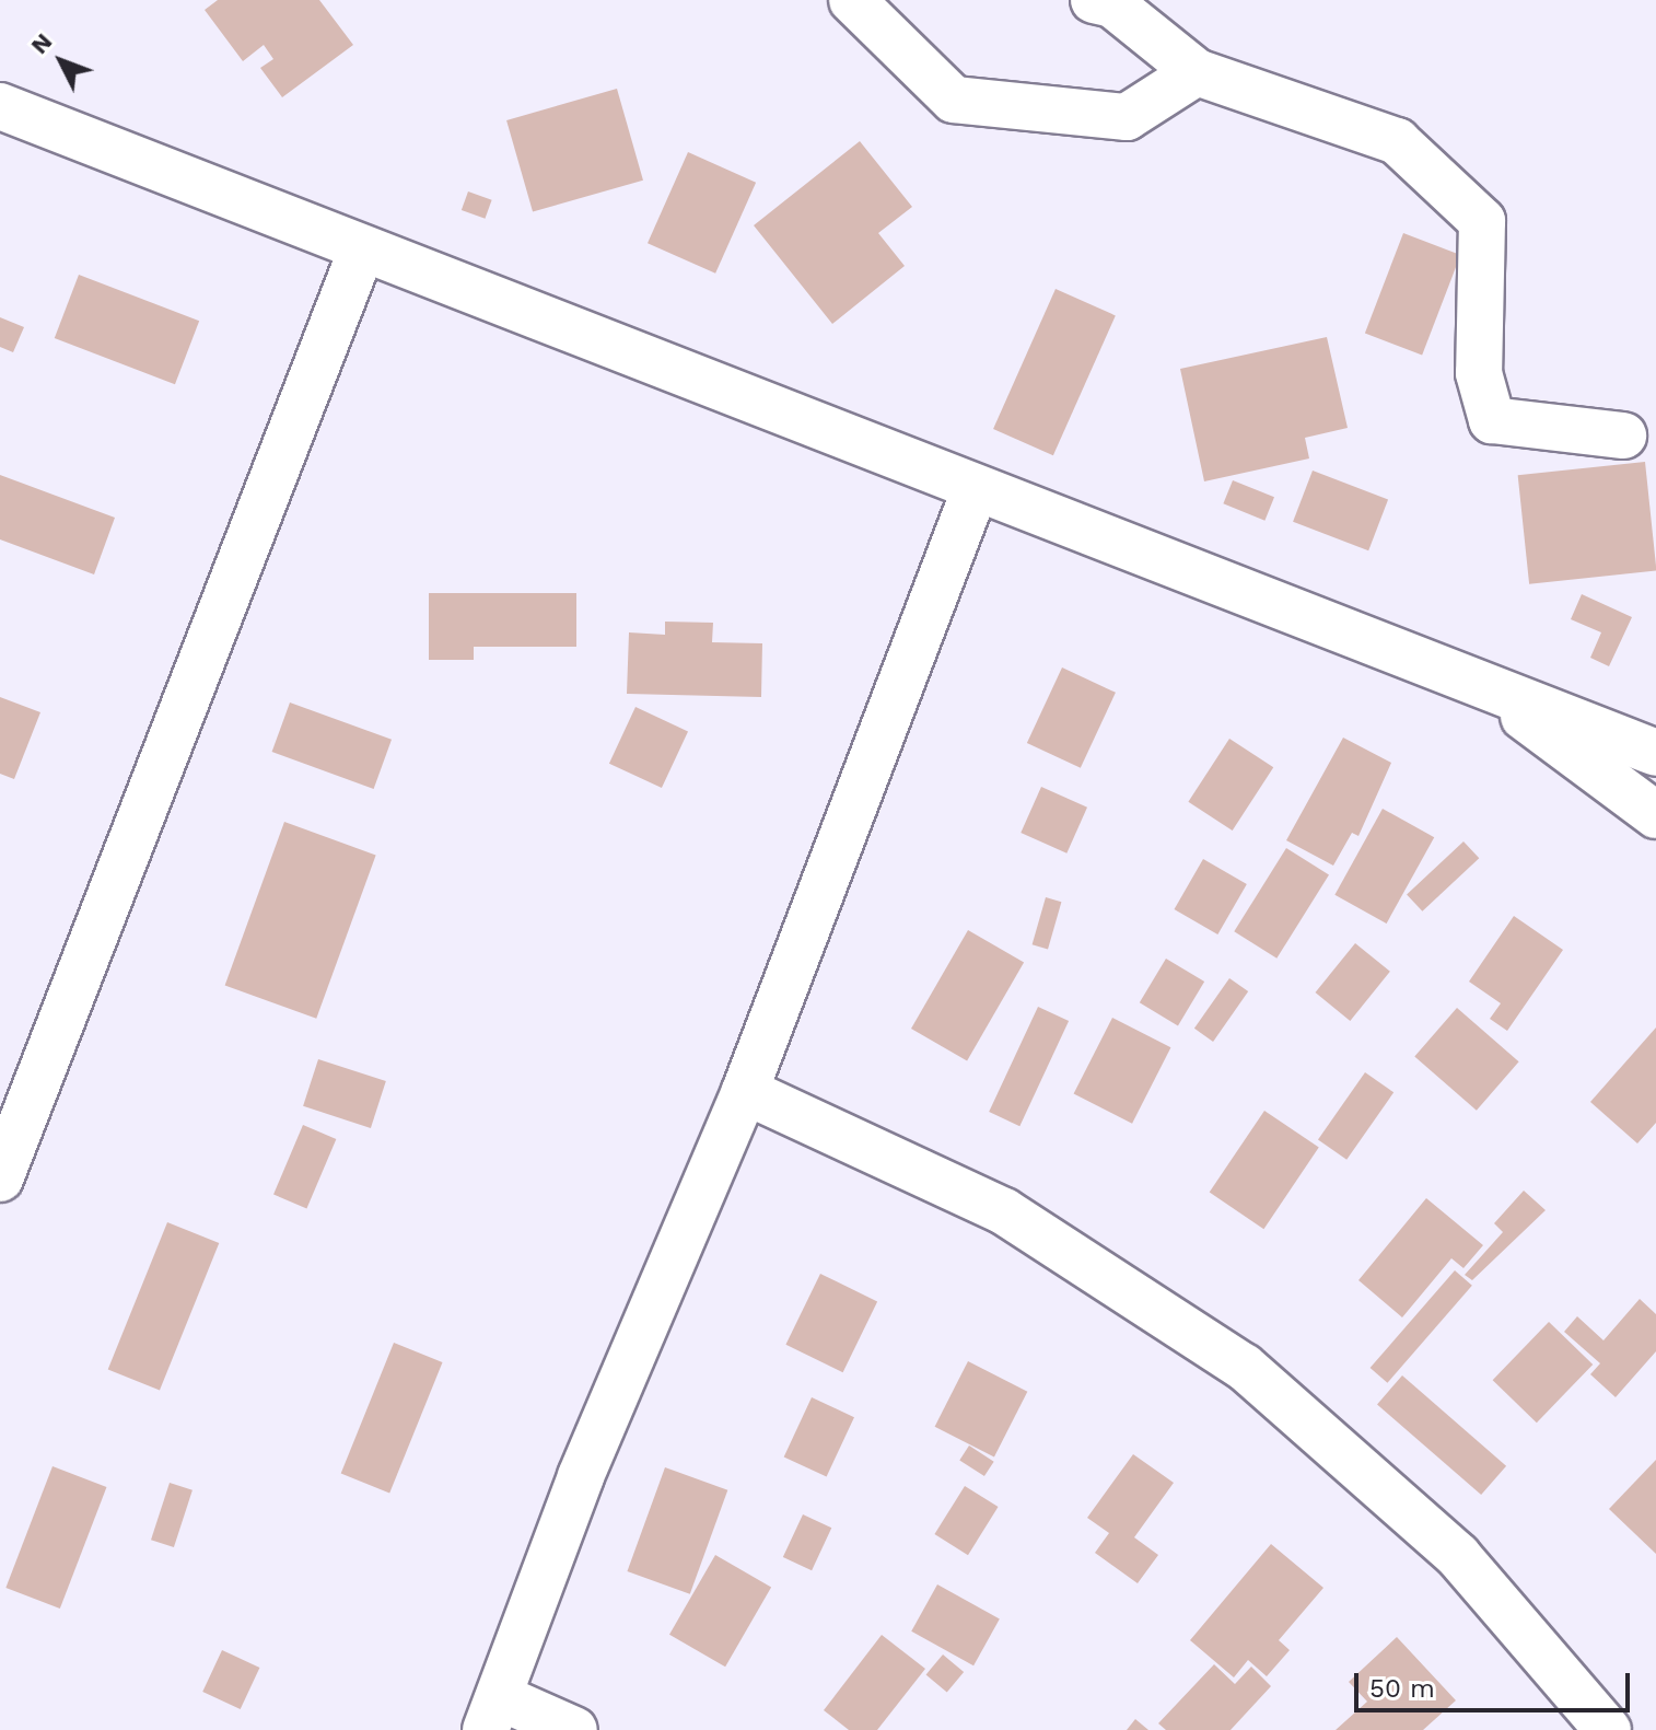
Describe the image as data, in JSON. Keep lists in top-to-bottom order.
{
  "scale_bar": "50 m",
  "north": "top left"
}
